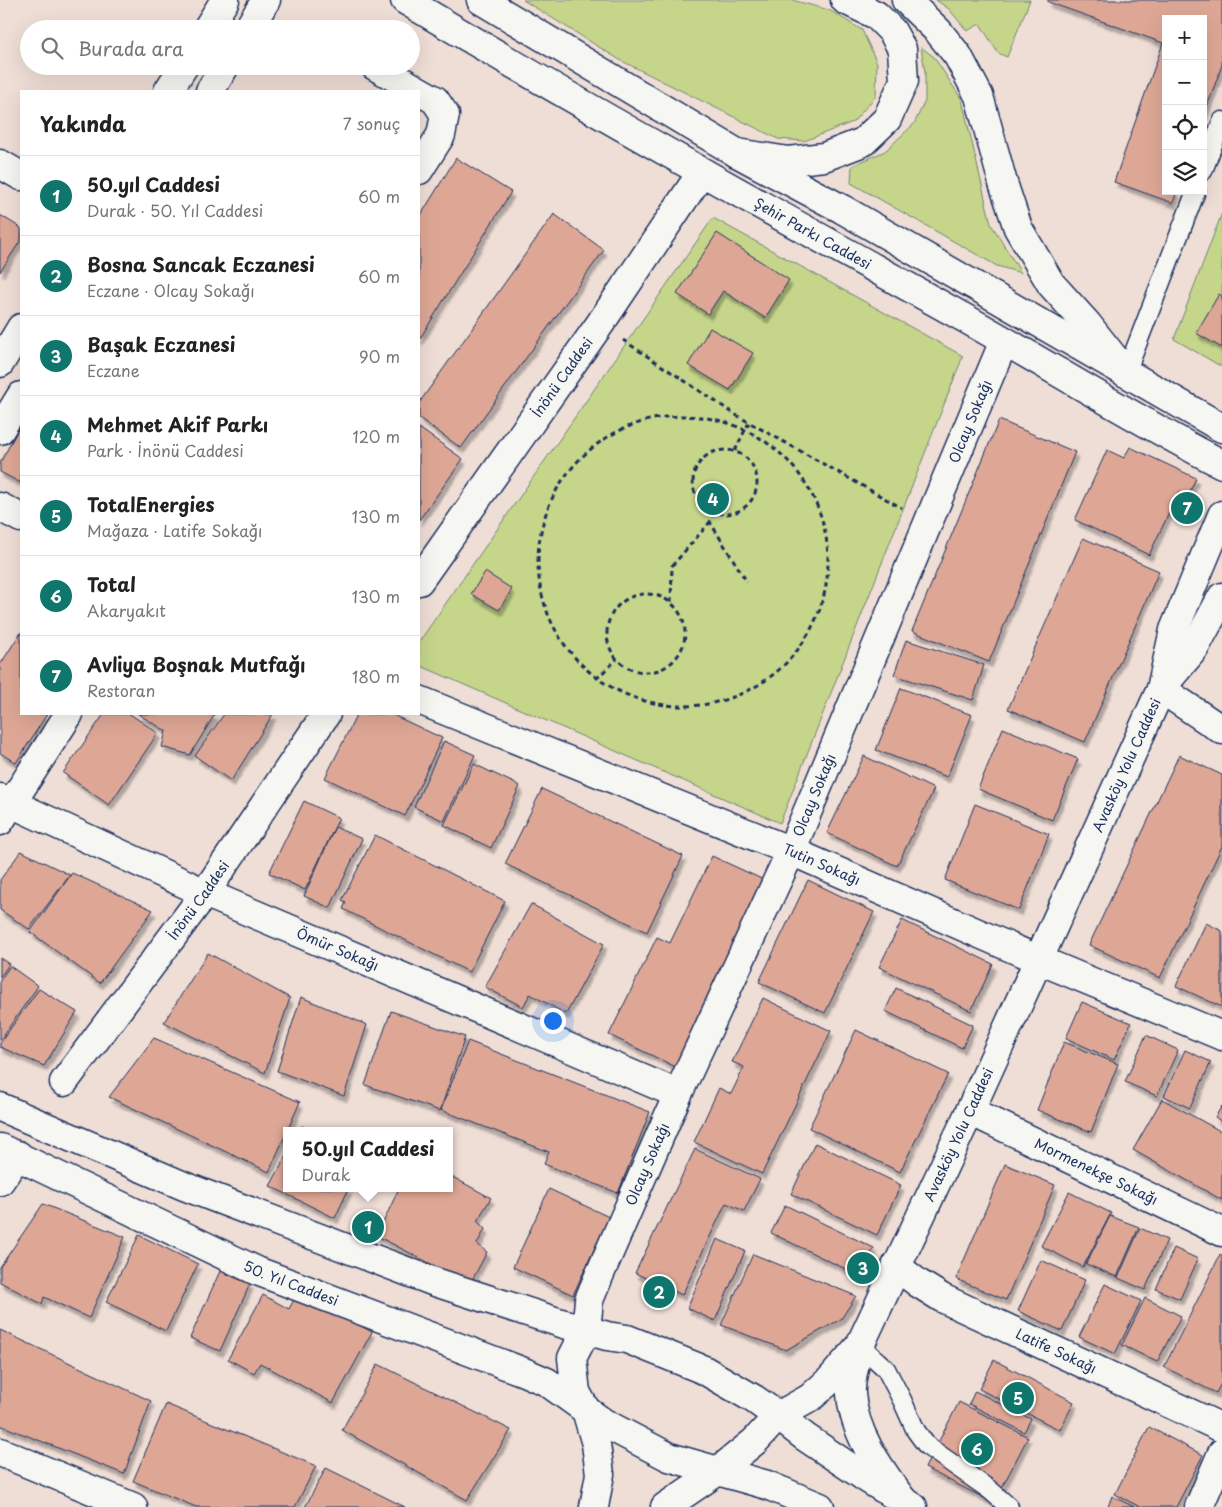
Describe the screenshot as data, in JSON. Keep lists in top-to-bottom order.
{
  "streets": {
    "main road": [
      "Şehir Parkı Caddesi",
      "İnönü Caddesi",
      "Olcay Sokağı",
      "Avasköy Yolu Caddesi",
      "Tutin Sokağı",
      "Ömür Sokağı",
      "Mormenekşe Sokağı",
      "50. Yıl Caddesi",
      "Latife Sokağı"
    ]
  },
  "crossings": [
    ["Şehir Parkı Caddesi", "İnönü Caddesi"],
    ["Şehir Parkı Caddesi", "Olcay Sokağı"],
    ["İnönü Caddesi", "Ömür Sokağı"],
    ["Olcay Sokağı", "Tutin Sokağı"],
    ["Olcay Sokağı", "Ömür Sokağı"],
    ["Avasköy Yolu Caddesi", "Tutin Sokağı"],
    ["Avasköy Yolu Caddesi", "Mormenekşe Sokağı"],
    ["Avasköy Yolu Caddesi", "50. Yıl Caddesi"],
    ["Avasköy Yolu Caddesi", "Latife Sokağı"]
  ],
  "page": {
    "map_buttons": ["+", "−"],
    "search": "Burada ara",
    "heading": ["Yakında", "7 sonuç"],
    "list": [
      {
        "mark": "1",
        "name": "50.yıl Caddesi",
        "note": "Durak · 50. Yıl Caddesi",
        "value": "60 m"
      },
      {
        "mark": "2",
        "name": "Bosna Sancak Eczanesi",
        "note": "Eczane · Olcay Sokağı",
        "value": "60 m"
      },
      {
        "mark": "3",
        "name": "Başak Eczanesi",
        "note": "Eczane",
        "value": "90 m"
      },
      {
        "mark": "4",
        "name": "Mehmet Akif Parkı",
        "note": "Park · İnönü Caddesi",
        "value": "120 m"
      },
      {
        "mark": "5",
        "name": "TotalEnergies",
        "note": "Mağaza · Latife Sokağı",
        "value": "130 m"
      },
      {
        "mark": "6",
        "name": "Total",
        "note": "Akaryakıt",
        "value": "130 m"
      },
      {
        "mark": "7",
        "name": "Avliya Boşnak Mutfağı",
        "note": "Restoran",
        "value": "180 m"
      }
    ],
    "pins": [
      "4",
      "7",
      "1",
      "3",
      "2",
      "5",
      "6"
    ],
    "popup": ["50.yıl Caddesi", "Durak"]
  }
}
